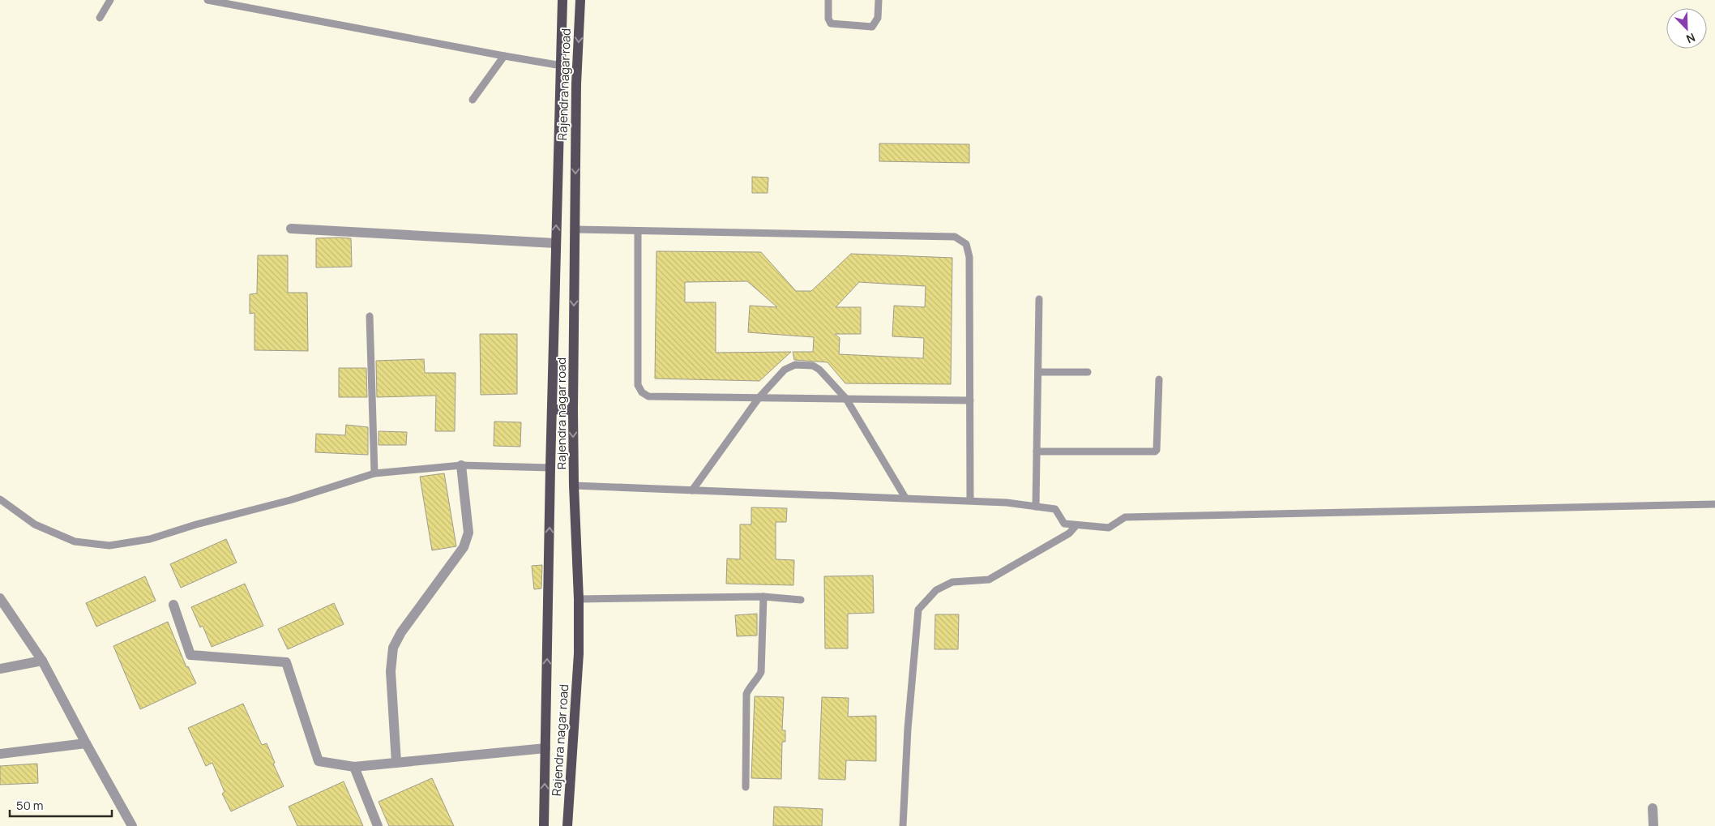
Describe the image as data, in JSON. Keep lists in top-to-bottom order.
{
  "streets": {
    "main road": ["Rajendra nagar road"]
  },
  "scale_bar": "50 m",
  "north": "bottom right"
}
